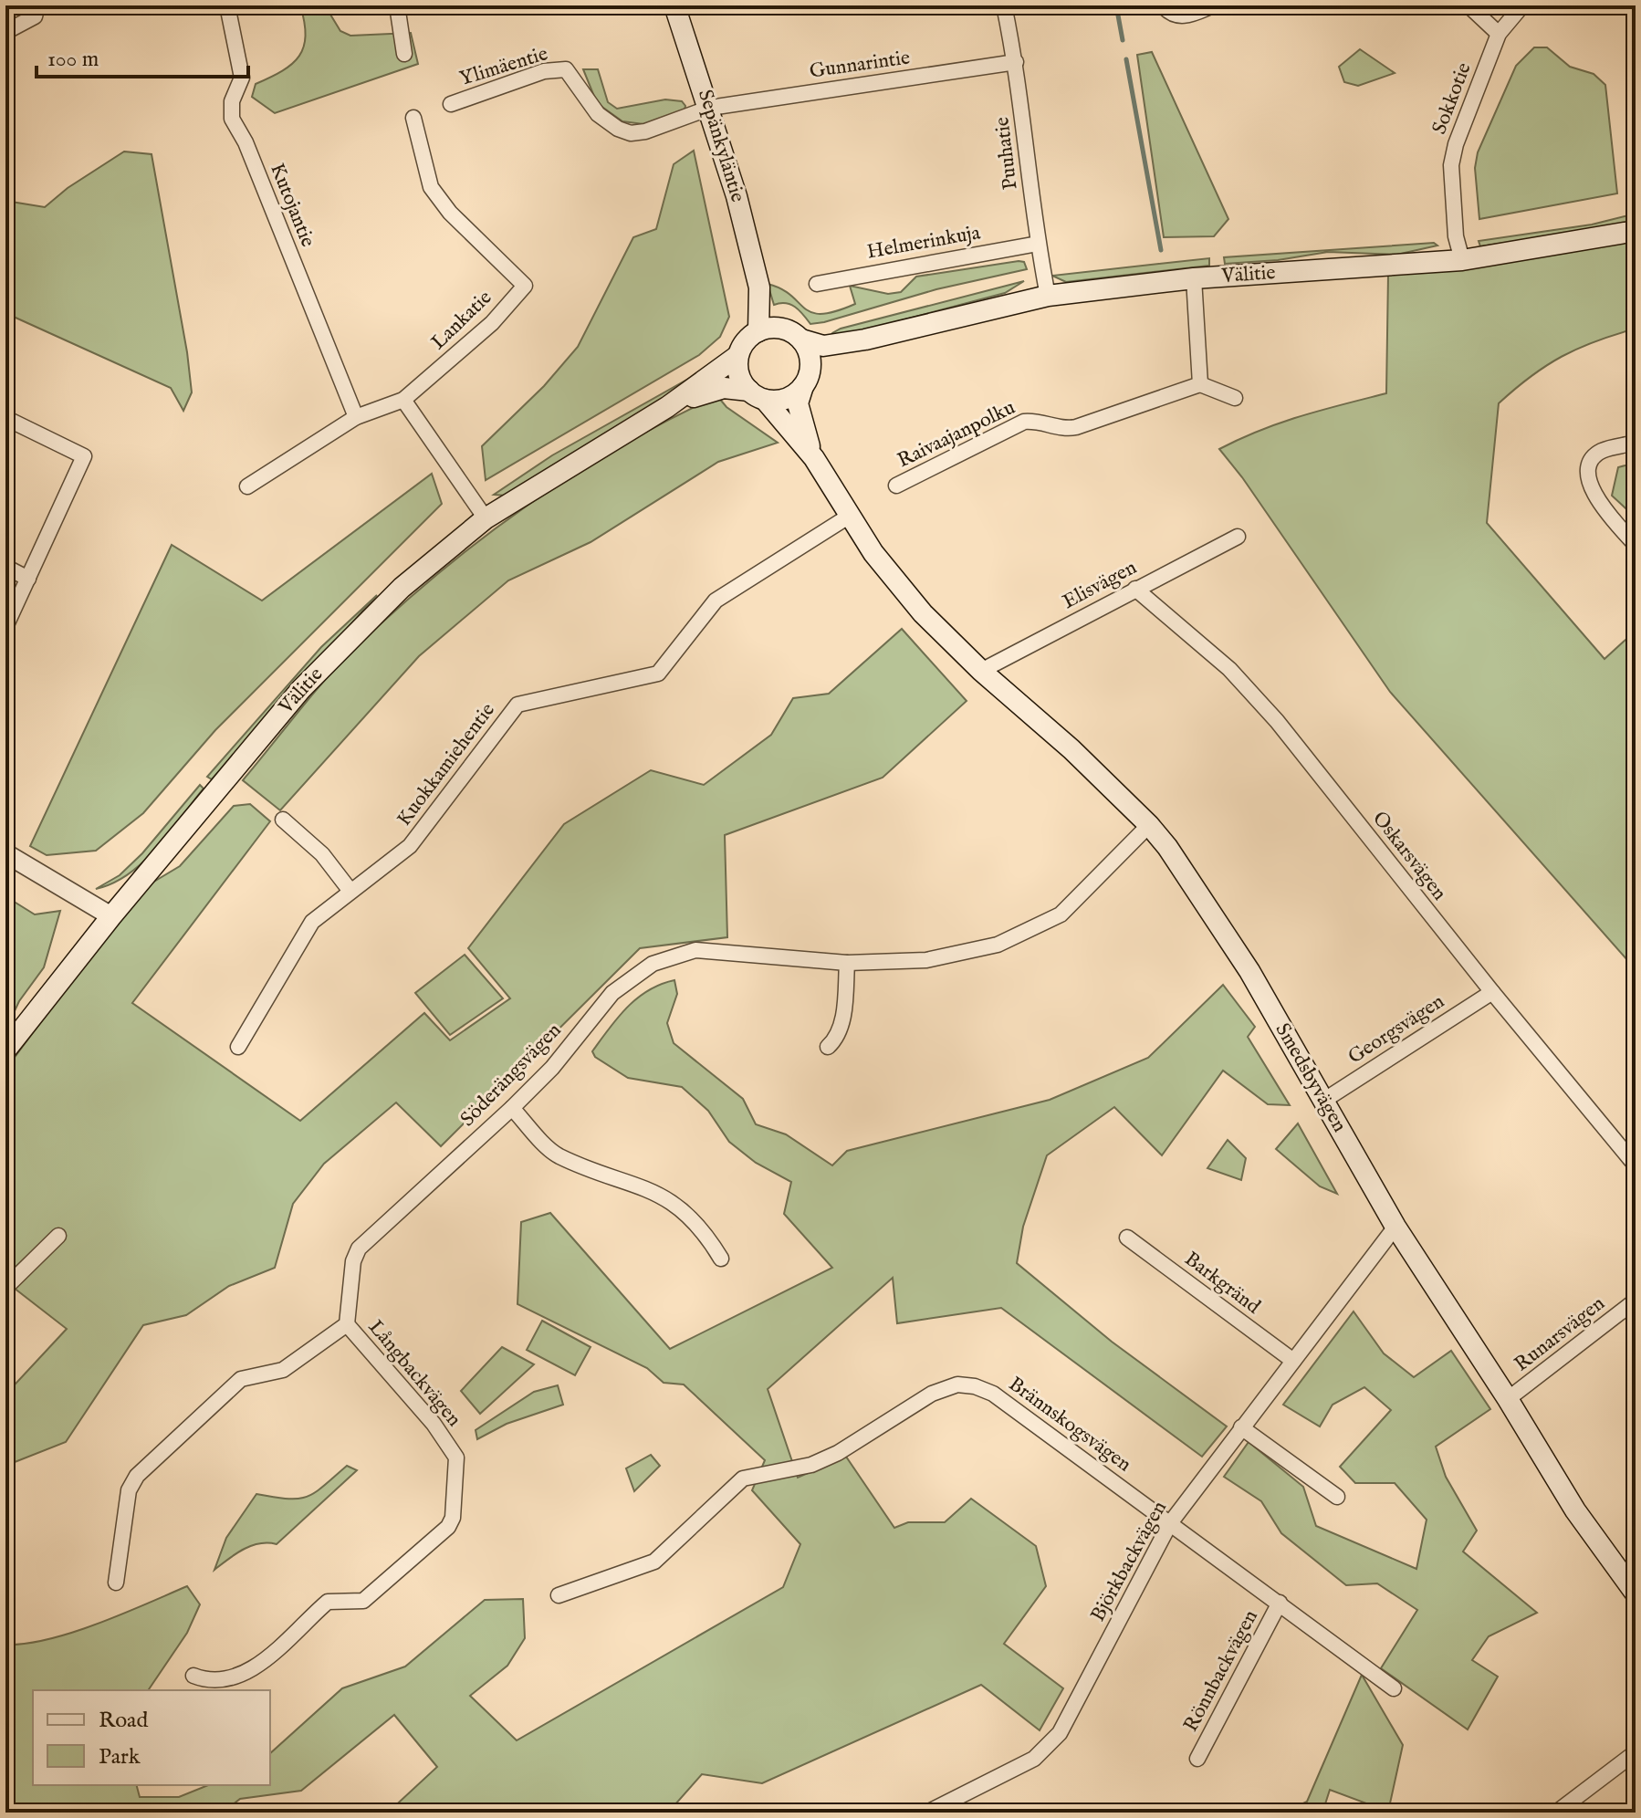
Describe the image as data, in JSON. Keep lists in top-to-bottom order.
{
  "streets": {
    "main road": ["Sepänkyläntie", "Välitie", "Smedsbyvägen"],
    "street": [
      "Gunnarintie",
      "Ylimäentie",
      "Sokkotie",
      "Puuhatie",
      "Kutojantie",
      "Helmerinkuja",
      "Lankatie",
      "Raivaajanpolku",
      "Elisvägen",
      "Kuokkamiehentie",
      "Oskarsvägen",
      "Georgsvägen",
      "Söderängsvägen",
      "Barkgränd",
      "Runarsvägen",
      "Långbackvägen",
      "Brännskogsvägen",
      "Björkbackvägen",
      "Rönnbackvägen"
    ]
  },
  "crossings": [
    ["Gunnarintie", "Ylimäentie"],
    ["Gunnarintie", "Sepänkyläntie"],
    ["Gunnarintie", "Puuhatie"],
    ["Ylimäentie", "Sepänkyläntie"],
    ["Sokkotie", "Välitie"],
    ["Sepänkyläntie", "Välitie"],
    ["Puuhatie", "Helmerinkuja"],
    ["Puuhatie", "Välitie"],
    ["Kutojantie", "Lankatie"],
    ["Elisvägen", "Oskarsvägen"],
    ["Elisvägen", "Smedsbyvägen"],
    ["Kuokkamiehentie", "Smedsbyvägen"],
    ["Oskarsvägen", "Georgsvägen"],
    ["Georgsvägen", "Smedsbyvägen"],
    ["Söderängsvägen", "Smedsbyvägen"],
    ["Söderängsvägen", "Långbackvägen"],
    ["Smedsbyvägen", "Runarsvägen"],
    ["Smedsbyvägen", "Björkbackvägen"],
    ["Barkgränd", "Björkbackvägen"],
    ["Brännskogsvägen", "Björkbackvägen"],
    ["Brännskogsvägen", "Rönnbackvägen"],
    ["Björkbackvägen", "Rönnbackvägen"]
  ],
  "legend": ["Road", "Park"],
  "scale_bar": "100 m"
}
